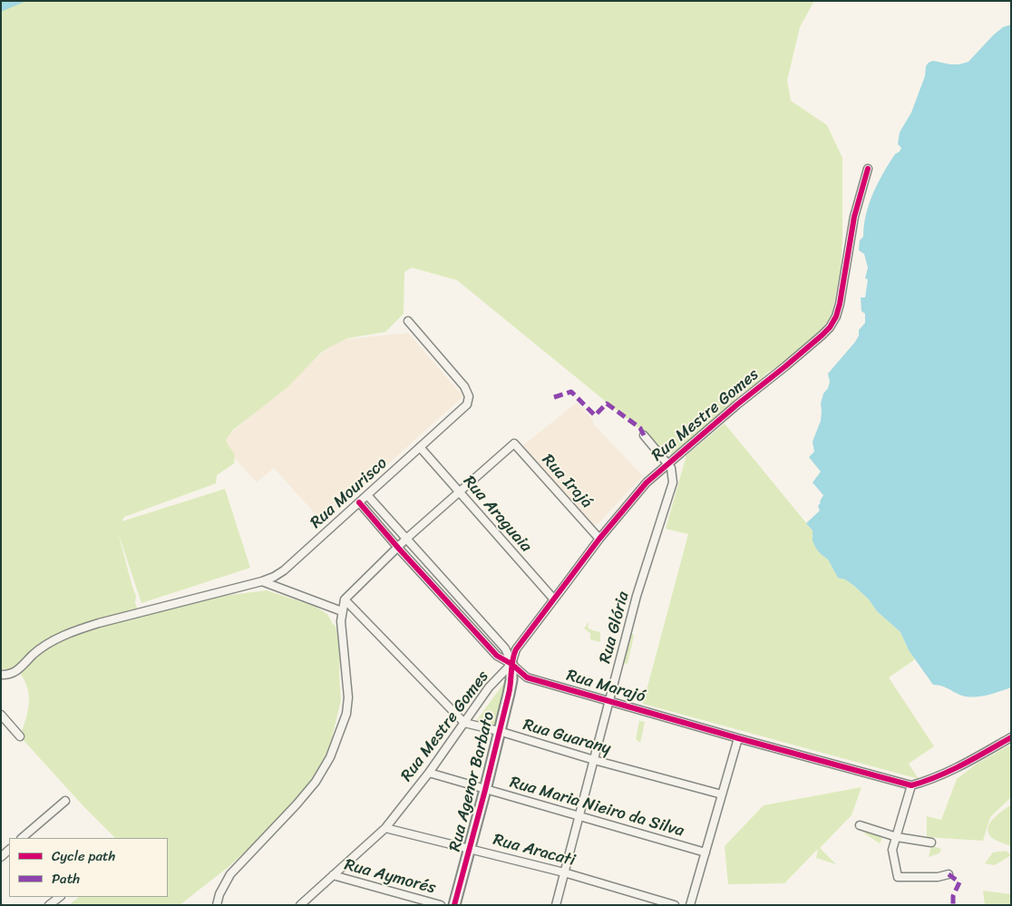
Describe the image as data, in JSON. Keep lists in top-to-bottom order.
{
  "streets": {
    "street": [
      "Rua Mestre Gomes",
      "Rua Irajá",
      "Rua Mourisco",
      "Rua Araguaia",
      "Rua Glória",
      "Rua Marajó",
      "Rua Guarany",
      "Rua Agenor Barbato",
      "Rua Maria Nieiro da Silva",
      "Rua Aracati",
      "Rua Aymorés"
    ]
  },
  "crossings": [
    ["Rua Mestre Gomes", "Rua Irajá"],
    ["Rua Mestre Gomes", "Rua Araguaia"],
    ["Rua Mestre Gomes", "Rua Glória"],
    ["Rua Mestre Gomes", "Rua Marajó"],
    ["Rua Mestre Gomes", "Rua Guarany"],
    ["Rua Mestre Gomes", "Rua Agenor Barbato"],
    ["Rua Mestre Gomes", "Rua Maria Nieiro da Silva"],
    ["Rua Mestre Gomes", "Rua Aracati"],
    ["Rua Mestre Gomes", "Rua Aymorés"],
    ["Rua Irajá", "Rua Araguaia"],
    ["Rua Mourisco", "Rua Araguaia"],
    ["Rua Mourisco", "Rua Marajó"],
    ["Rua Glória", "Rua Marajó"],
    ["Rua Glória", "Rua Guarany"],
    ["Rua Glória", "Rua Maria Nieiro da Silva"],
    ["Rua Glória", "Rua Aracati"],
    ["Rua Marajó", "Rua Agenor Barbato"],
    ["Rua Guarany", "Rua Agenor Barbato"],
    ["Rua Agenor Barbato", "Rua Maria Nieiro da Silva"],
    ["Rua Agenor Barbato", "Rua Aracati"]
  ],
  "legend": ["Cycle path", "Path"]
}
